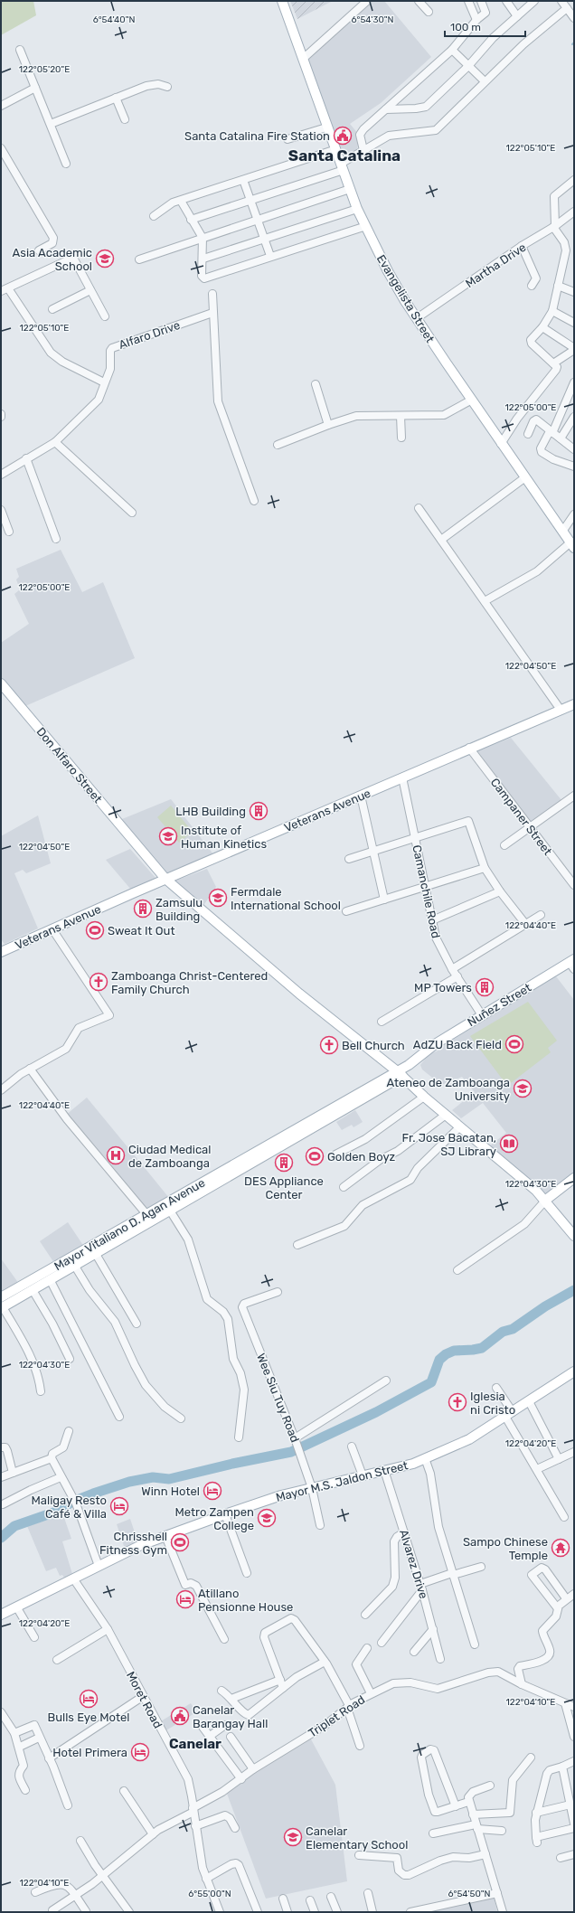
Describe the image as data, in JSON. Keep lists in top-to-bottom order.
{
  "streets": {
    "main road": [
      "Evangelista Street",
      "Don Alfaro Street",
      "Veterans Avenue",
      "Nuñez Street",
      "Mayor Vitaliano D. Agan Avenue",
      "Mayor M.S. Jaldon Street"
    ],
    "street": [
      "Martha Drive",
      "Alfaro Drive",
      "Campaner Street",
      "Camanchile Road",
      "Wee Siu Tuy Road",
      "Alvarez Drive",
      "Moret Road",
      "Triplet Road"
    ]
  },
  "crossings": [
    ["Martha Drive", "Evangelista Street"],
    ["Don Alfaro Street", "Veterans Avenue"],
    ["Don Alfaro Street", "Mayor Vitaliano D. Agan Avenue"],
    ["Veterans Avenue", "Campaner Street"],
    ["Veterans Avenue", "Camanchile Road"],
    ["Camanchile Road", "Nuñez Street"],
    ["Nuñez Street", "Mayor Vitaliano D. Agan Avenue"],
    ["Wee Siu Tuy Road", "Mayor M.S. Jaldon Street"],
    ["Mayor M.S. Jaldon Street", "Alvarez Drive"],
    ["Mayor M.S. Jaldon Street", "Moret Road"],
    ["Moret Road", "Triplet Road"]
  ],
  "districts": ["Santa Catalina", "Canelar"],
  "places": {
    "public building": ["Santa Catalina Fire Station", "Canelar Barangay Hall"],
    "school or university": [
      "Asia Academic School",
      "Institute of Human Kinetics",
      "Fermdale International School",
      "Ateneo de Zamboanga University",
      "Metro Zampen College",
      "Canelar Elementary School"
    ],
    "building": [
      "LHB Building",
      "Zamsulu Building",
      "MP Towers",
      "DES Appliance Center"
    ],
    "sports": [
      "Sweat It Out",
      "AdZU Back Field",
      "Golden Boyz",
      "Chrisshell Fitness Gym"
    ],
    "church": ["Zamboanga Christ-Centered Family Church", "Bell Church", "Iglesia ni Cristo"],
    "library": ["Fr. Jose Bacatan, SJ Library"],
    "hospital": ["Ciudad Medical de Zamboanga"],
    "hotel": [
      "Winn Hotel",
      "Maligay Resto Café & Villa",
      "Atillano Pensionne House",
      "Bulls Eye Motel",
      "Hotel Primera"
    ],
    "temple": ["Sampo Chinese Temple"]
  },
  "scale_bar": "100 m",
  "coordinates": [
    "6°54'40\"N",
    "6°54'30\"N",
    "122°05'20\"E",
    "122°05'10\"E",
    "122°05'00\"E",
    "122°04'50\"E",
    "122°04'40\"E",
    "122°04'30\"E",
    "122°04'20\"E",
    "122°04'10\"E",
    "6°55'00\"N",
    "6°54'50\"N"
  ]
}
